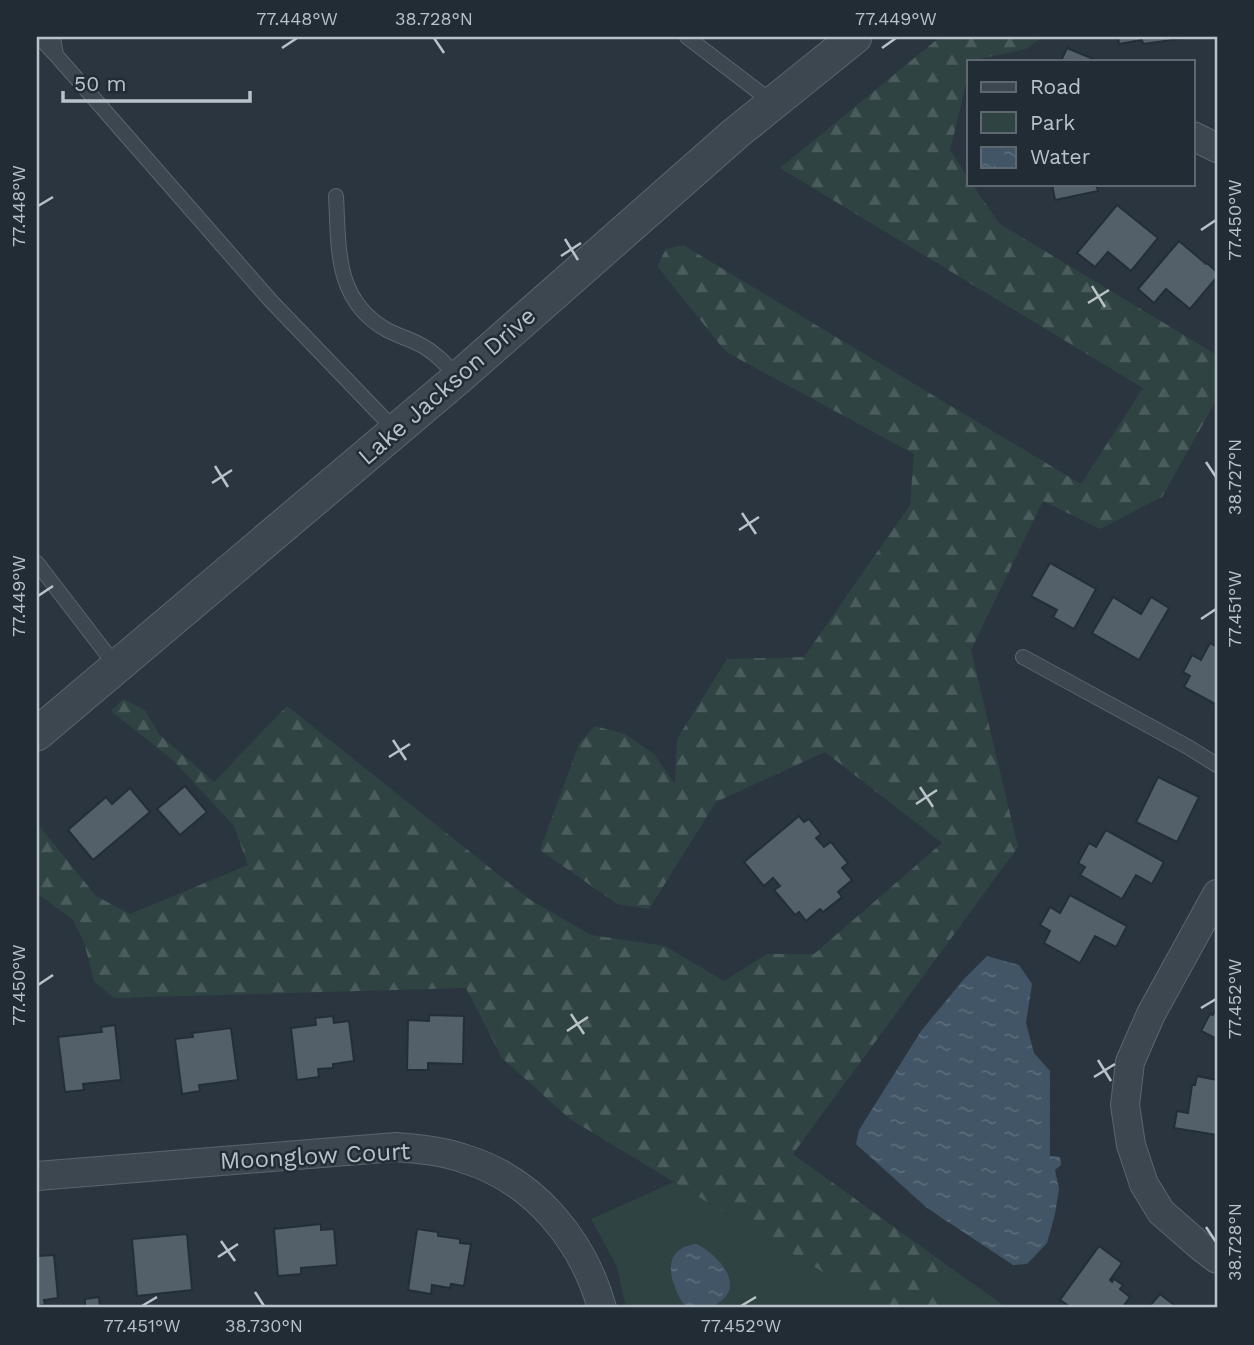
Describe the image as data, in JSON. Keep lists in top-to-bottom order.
{
  "streets": {
    "street": ["Lake Jackson Drive", "Moonglow Court"]
  },
  "legend": ["Road", "Park", "Water"],
  "scale_bar": "50 m",
  "coordinates": [
    "77.448°W",
    "38.728°N",
    "77.449°W",
    "77.450°W",
    "38.727°N",
    "77.451°W",
    "77.452°W",
    "38.730°N"
  ]
}
